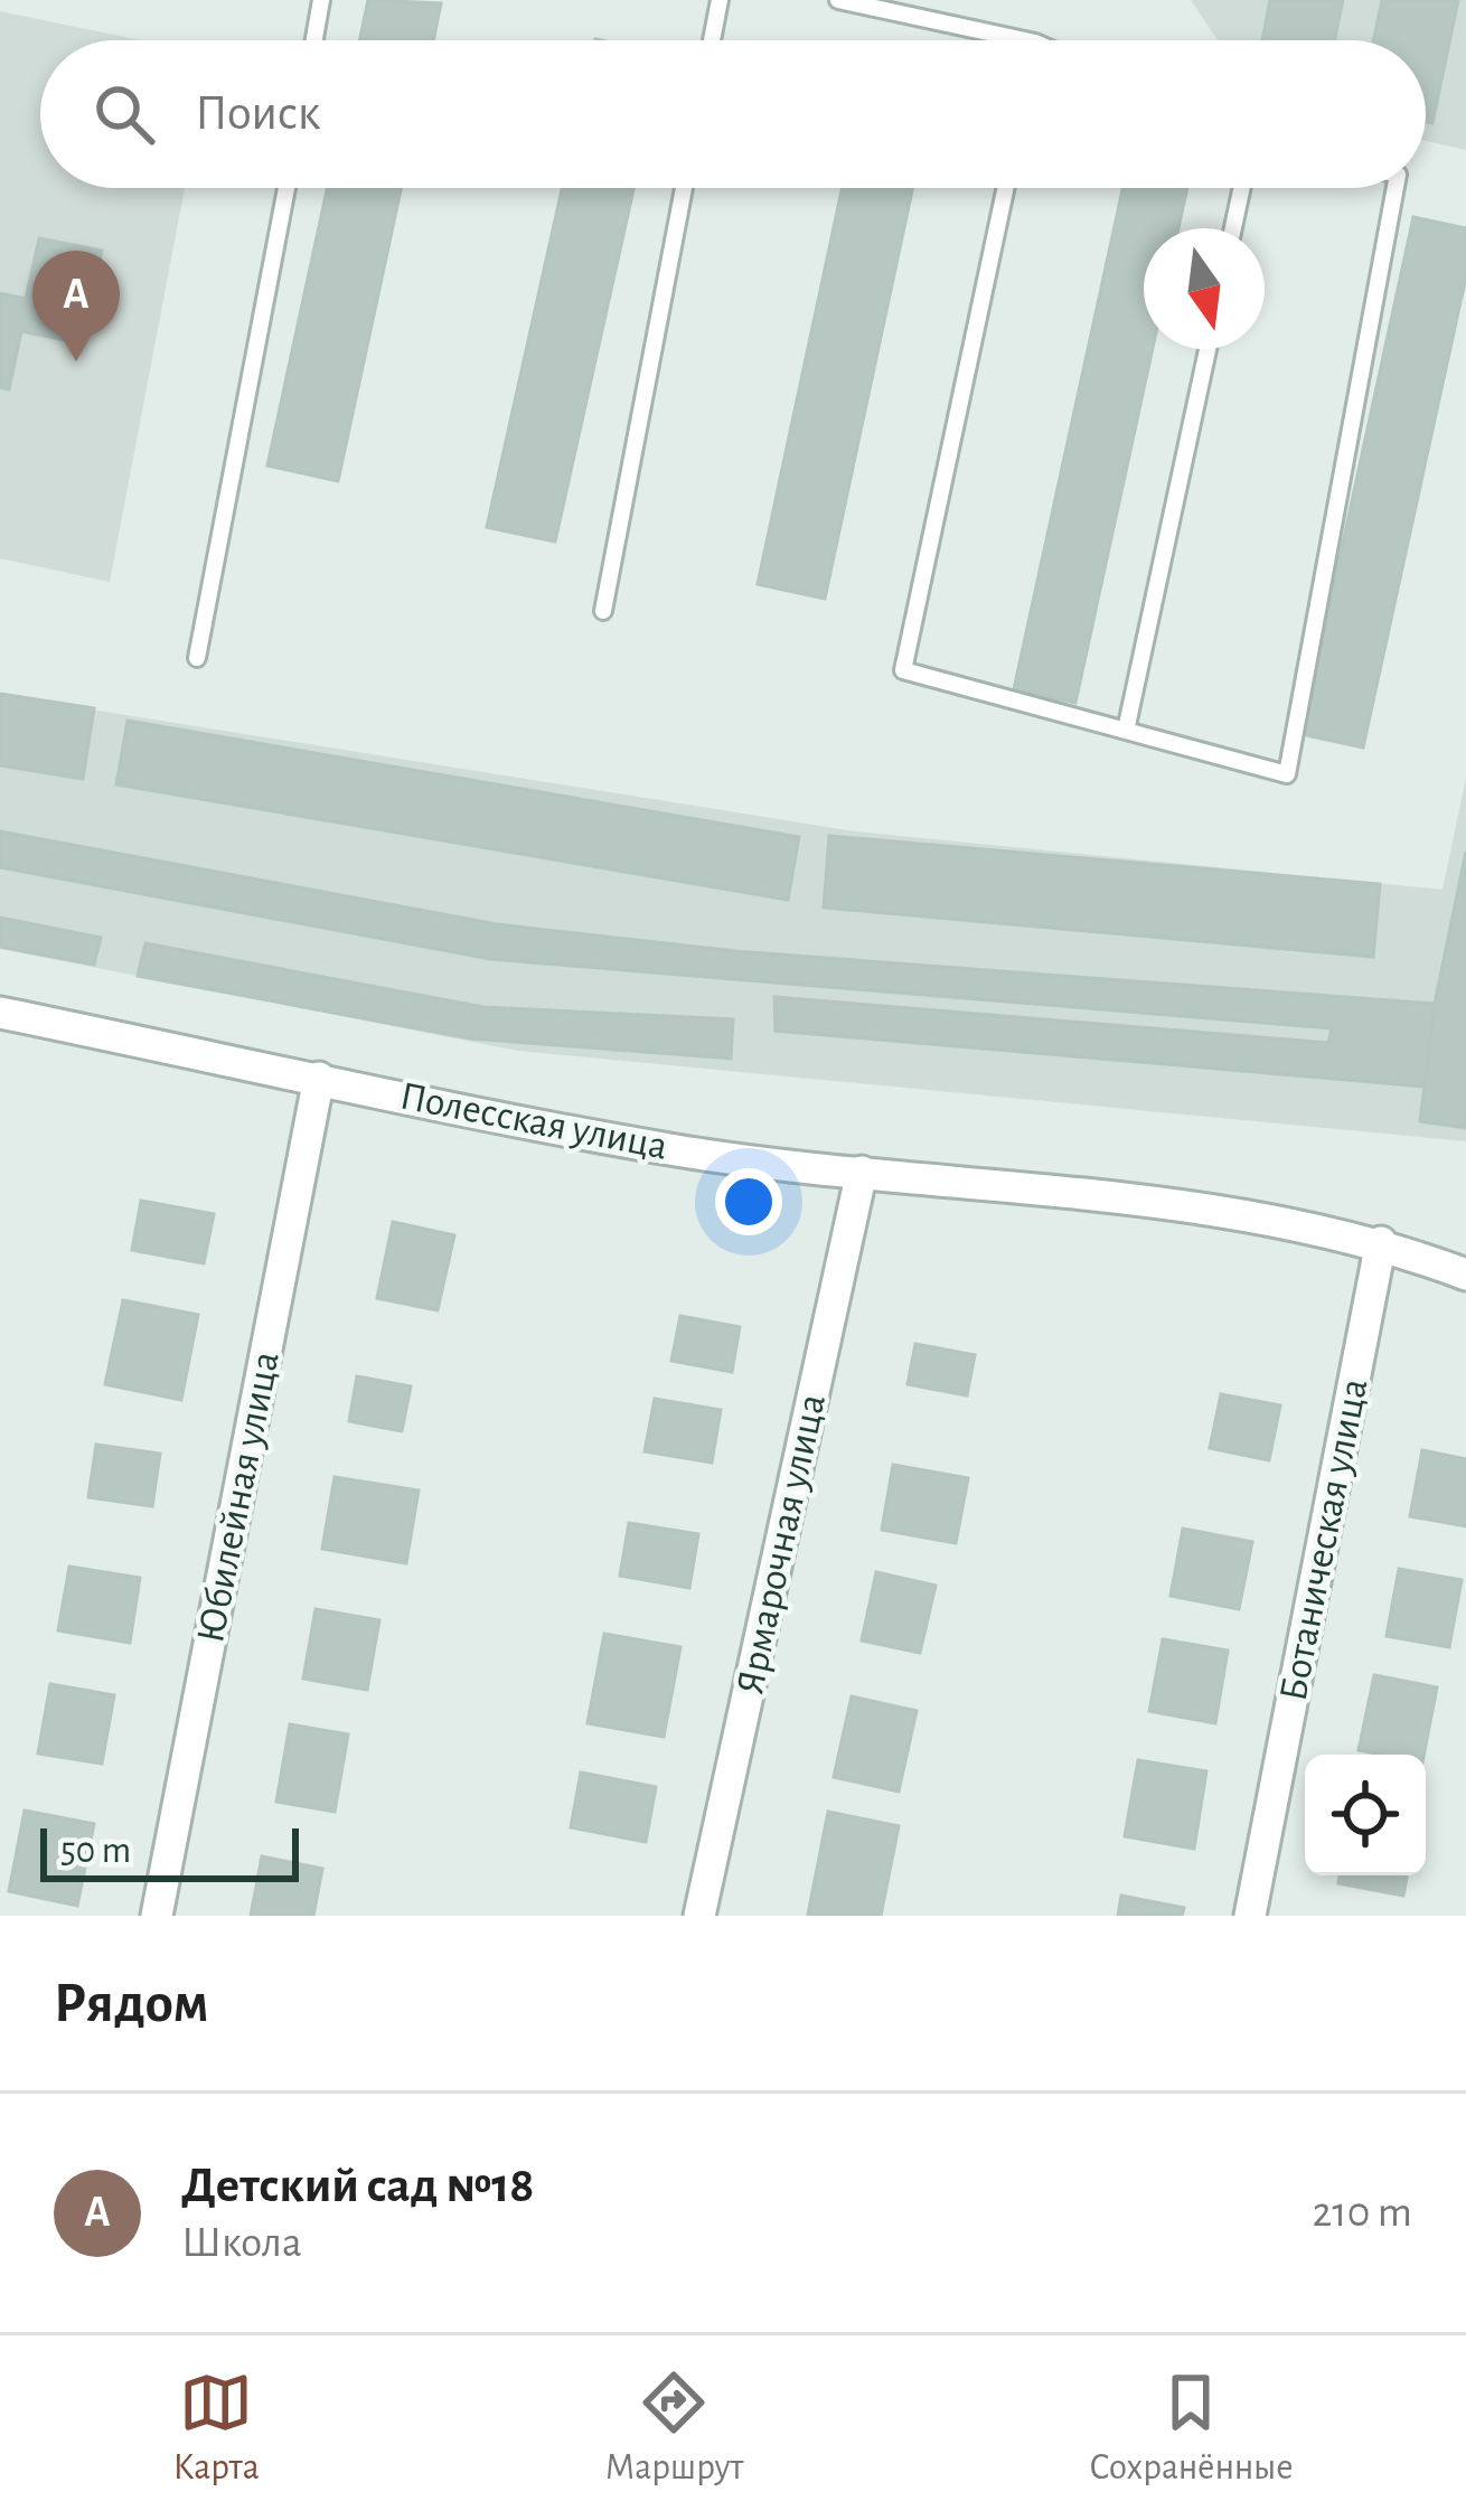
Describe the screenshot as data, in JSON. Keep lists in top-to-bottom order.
{
  "streets": {
    "street": [
      "Полесская улица",
      "Юбилейная улица",
      "Ботаническая улица",
      "Ярмарочная улица"
    ]
  },
  "crossings": [
    ["Полесская улица", "Юбилейная улица"],
    ["Полесская улица", "Ботаническая улица"],
    ["Полесская улица", "Ярмарочная улица"]
  ],
  "scale_bar": "50 m",
  "north": "bottom",
  "page": {
    "search": "Поиск",
    "pins": "A",
    "scale": "50 m",
    "heading": "Рядом",
    "list": [
      {
        "mark": "A",
        "name": "Детский сад №18",
        "note": "Школа",
        "value": "210 m"
      }
    ],
    "nav": ["Карта", "Маршрут", "Сохранённые"]
  }
}
